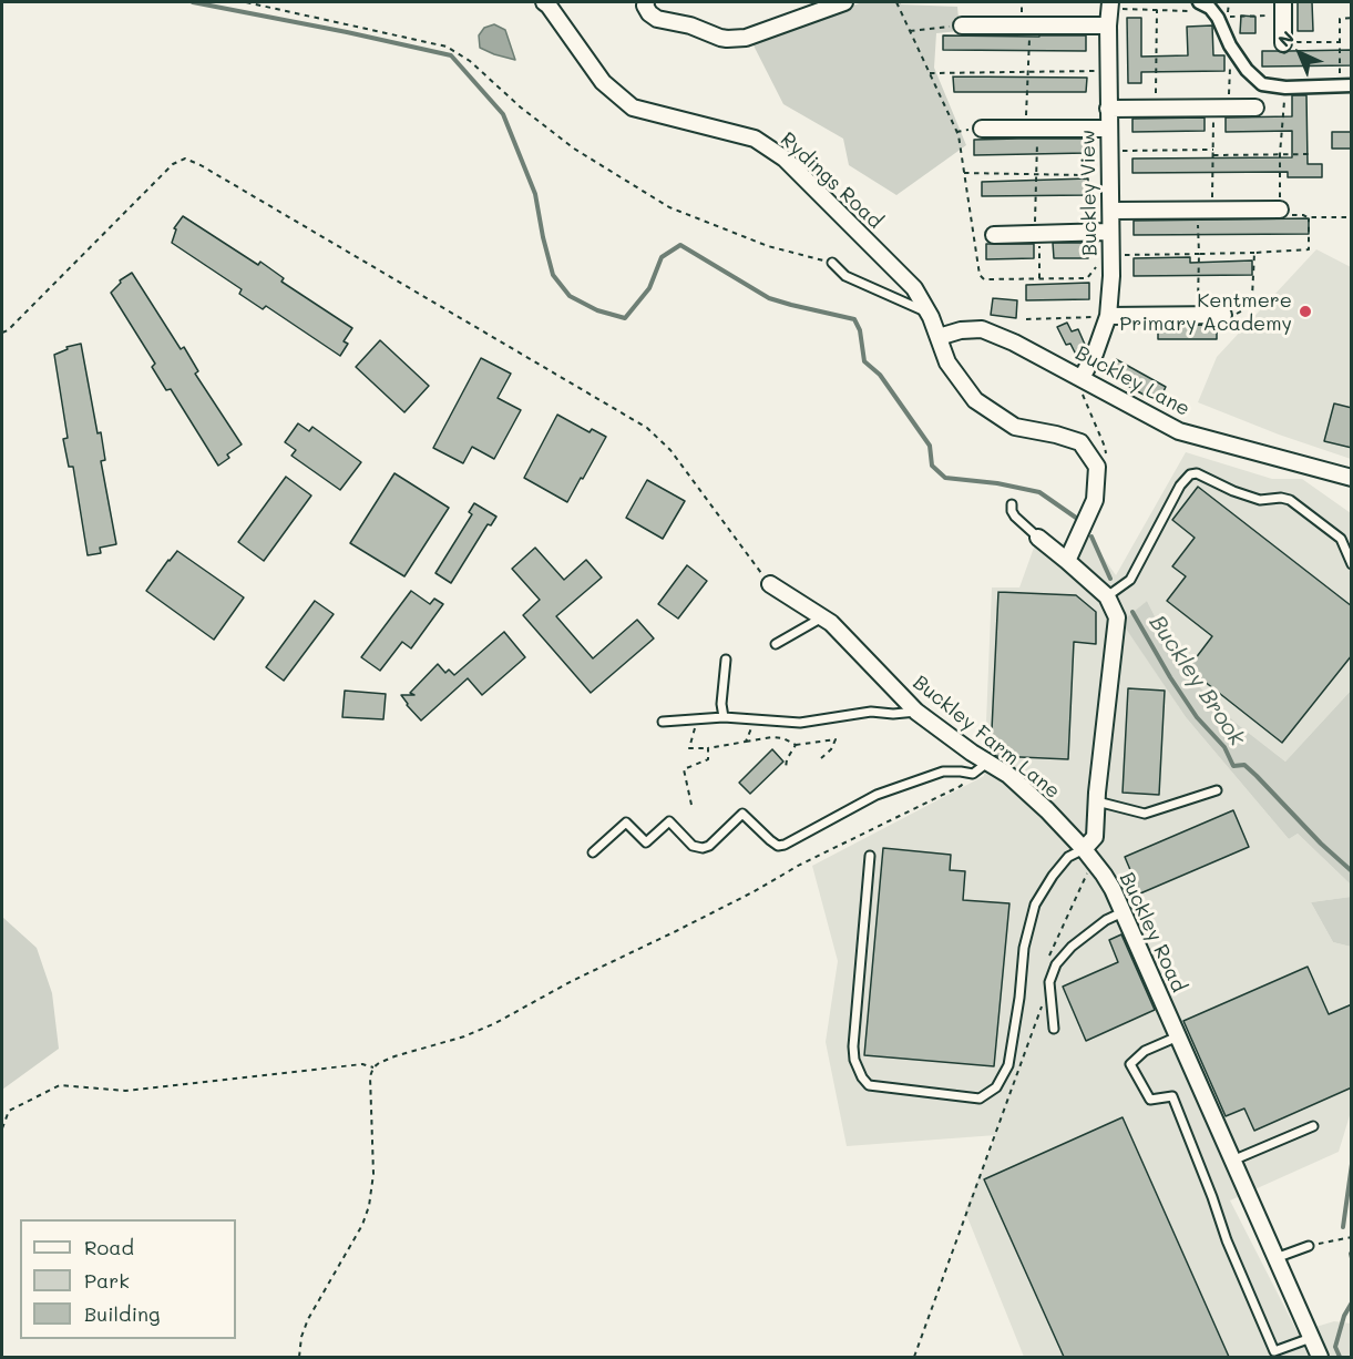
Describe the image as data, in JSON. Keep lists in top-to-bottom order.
{
  "streets": {
    "street": [
      "Rydings Road",
      "Buckley View",
      "Buckley Lane",
      "Buckley Farm Lane",
      "Buckley Road"
    ]
  },
  "crossings": [
    ["Rydings Road", "Buckley Lane"],
    ["Buckley View", "Buckley Lane"],
    ["Buckley Farm Lane", "Buckley Road"]
  ],
  "water": ["Buckley Brook"],
  "places": ["Kentmere Primary Academy"],
  "legend": ["Road", "Park", "Building"],
  "north": "top left"
}
